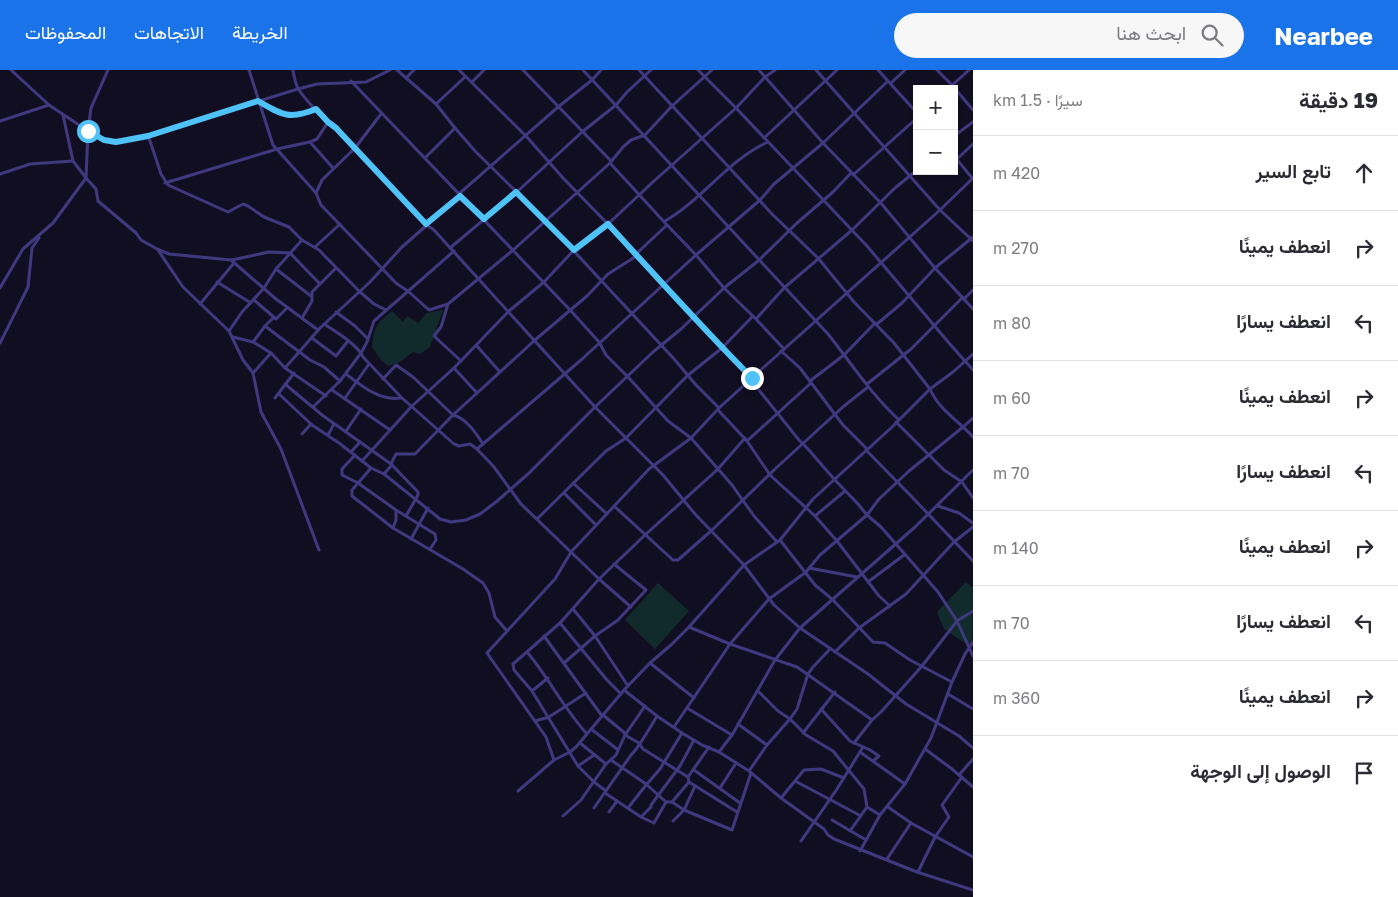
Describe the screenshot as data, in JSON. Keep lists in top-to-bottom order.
{
  "page": {
    "header": "Nearbee",
    "search": "ابحث هنا",
    "nav": ["الخريطة", "الاتجاهات", "المحفوظات"],
    "heading": ["19 دقيقة", "سيرًا · 1.5 km"],
    "map_buttons": ["+", "−"],
    "list": [
      ["تابع السير", "420 m"],
      ["انعطف يمينًا", "270 m"],
      ["انعطف يسارًا", "80 m"],
      ["انعطف يمينًا", "60 m"],
      ["انعطف يسارًا", "70 m"],
      ["انعطف يمينًا", "140 m"],
      ["انعطف يسارًا", "70 m"],
      ["انعطف يمينًا", "360 m"],
      "الوصول إلى الوجهة"
    ]
  }
}
